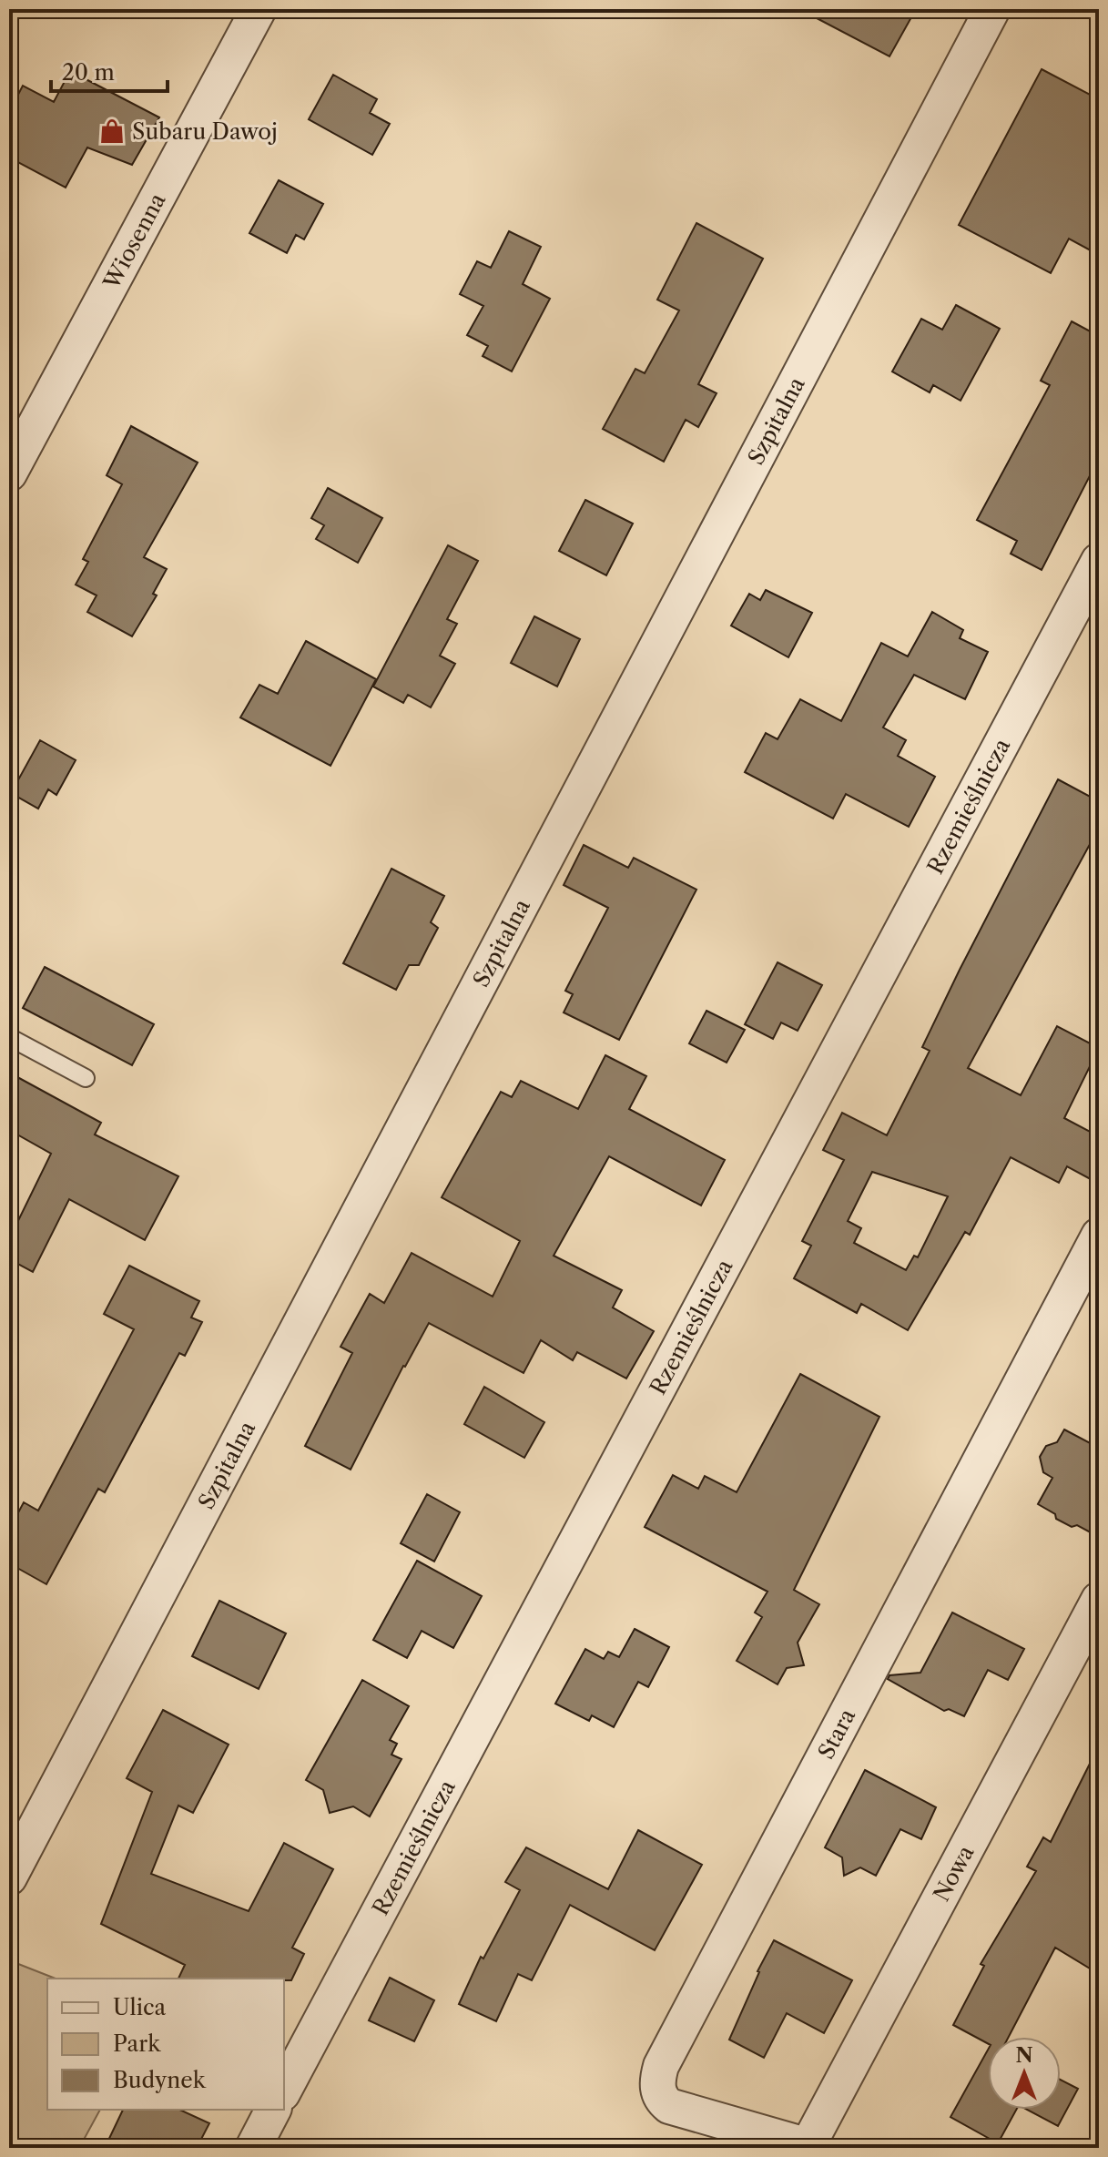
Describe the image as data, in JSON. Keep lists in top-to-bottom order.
{
  "streets": {
    "street": [
      "Wiosenna",
      "Szpitalna",
      "Rzemieślnicza",
      "Stara",
      "Nowa"
    ]
  },
  "crossings": [
    ["Stara", "Nowa"]
  ],
  "places": {
    "shop": ["Subaru Dawoj"]
  },
  "legend": ["Ulica", "Park", "Budynek"],
  "scale_bar": "20 m",
  "north": "top"
}
